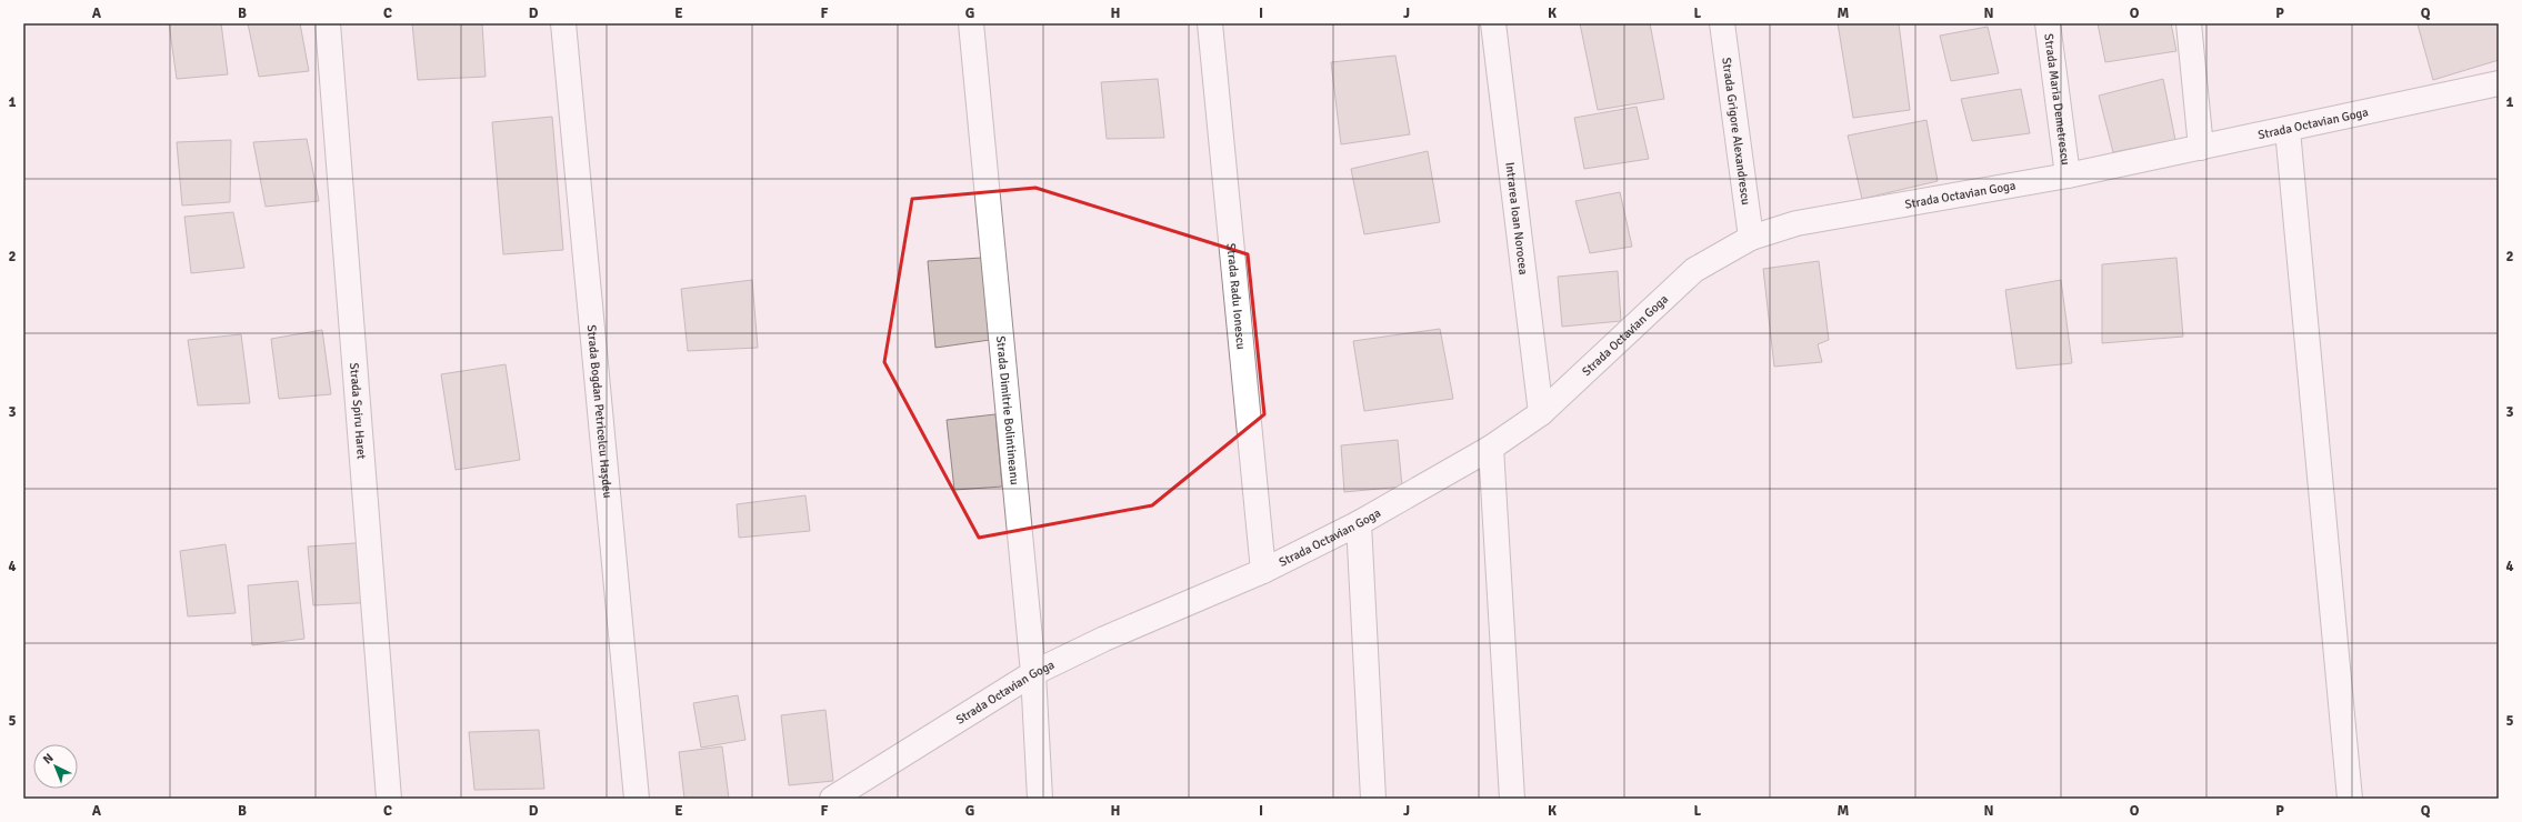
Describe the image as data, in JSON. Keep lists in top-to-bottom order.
{
  "streets": {
    "street": [
      "Strada Maria Demetrescu",
      "Strada Octavian Goga",
      "Strada Grigore Alexandrescu",
      "Intrarea Ioan Norocea",
      "Strada Radu Ionescu",
      "Strada Spiru Haret",
      "Strada Bogdan Petricelcu Hașdeu",
      "Strada Dimitrie Bolintineanu"
    ]
  },
  "crossings": [
    ["Strada Maria Demetrescu", "Strada Octavian Goga"],
    ["Strada Octavian Goga", "Strada Grigore Alexandrescu"],
    ["Strada Octavian Goga", "Intrarea Ioan Norocea"],
    ["Strada Octavian Goga", "Strada Radu Ionescu"],
    ["Strada Octavian Goga", "Strada Dimitrie Bolintineanu"]
  ],
  "north": "top left",
  "grid": {
    "columns": [
      "A",
      "B",
      "C",
      "D",
      "E",
      "F",
      "G",
      "H",
      "I",
      "J",
      "K",
      "L",
      "M",
      "N",
      "O",
      "P",
      "Q"
    ],
    "rows": [
      "1",
      "2",
      "3",
      "4",
      "5"
    ]
  }
}
